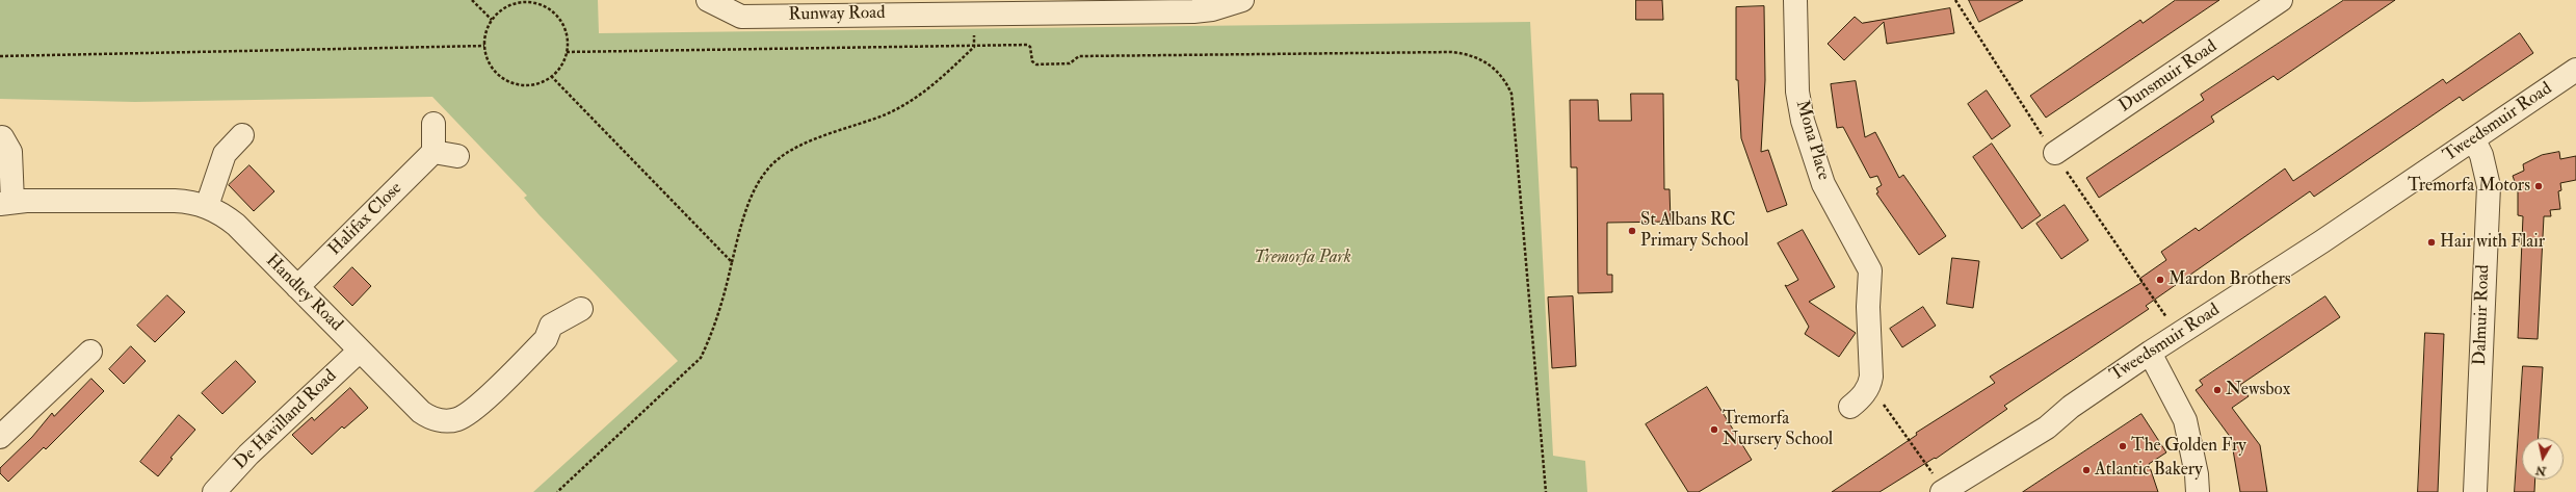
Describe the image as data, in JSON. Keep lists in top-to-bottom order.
{
  "streets": {
    "street": [
      "Runway Road",
      "Dunsmuir Road",
      "Tweedsmuir Road",
      "Mona Place",
      "Halifax Close",
      "Handley Road",
      "Dalmuir Road",
      "De Havilland Road"
    ]
  },
  "crossings": [
    ["Tweedsmuir Road", "Dalmuir Road"],
    ["Halifax Close", "Handley Road"],
    ["Handley Road", "De Havilland Road"]
  ],
  "parks": ["Tremorfa Park"],
  "places": [
    "Tremorfa Motors",
    "St Albans RC Primary School",
    "Hair with Flair",
    "Mardon Brothers",
    "Newsbox",
    "Tremorfa Nursery School",
    "The Golden Fry",
    "Atlantic Bakery"
  ],
  "north": "bottom"
}
